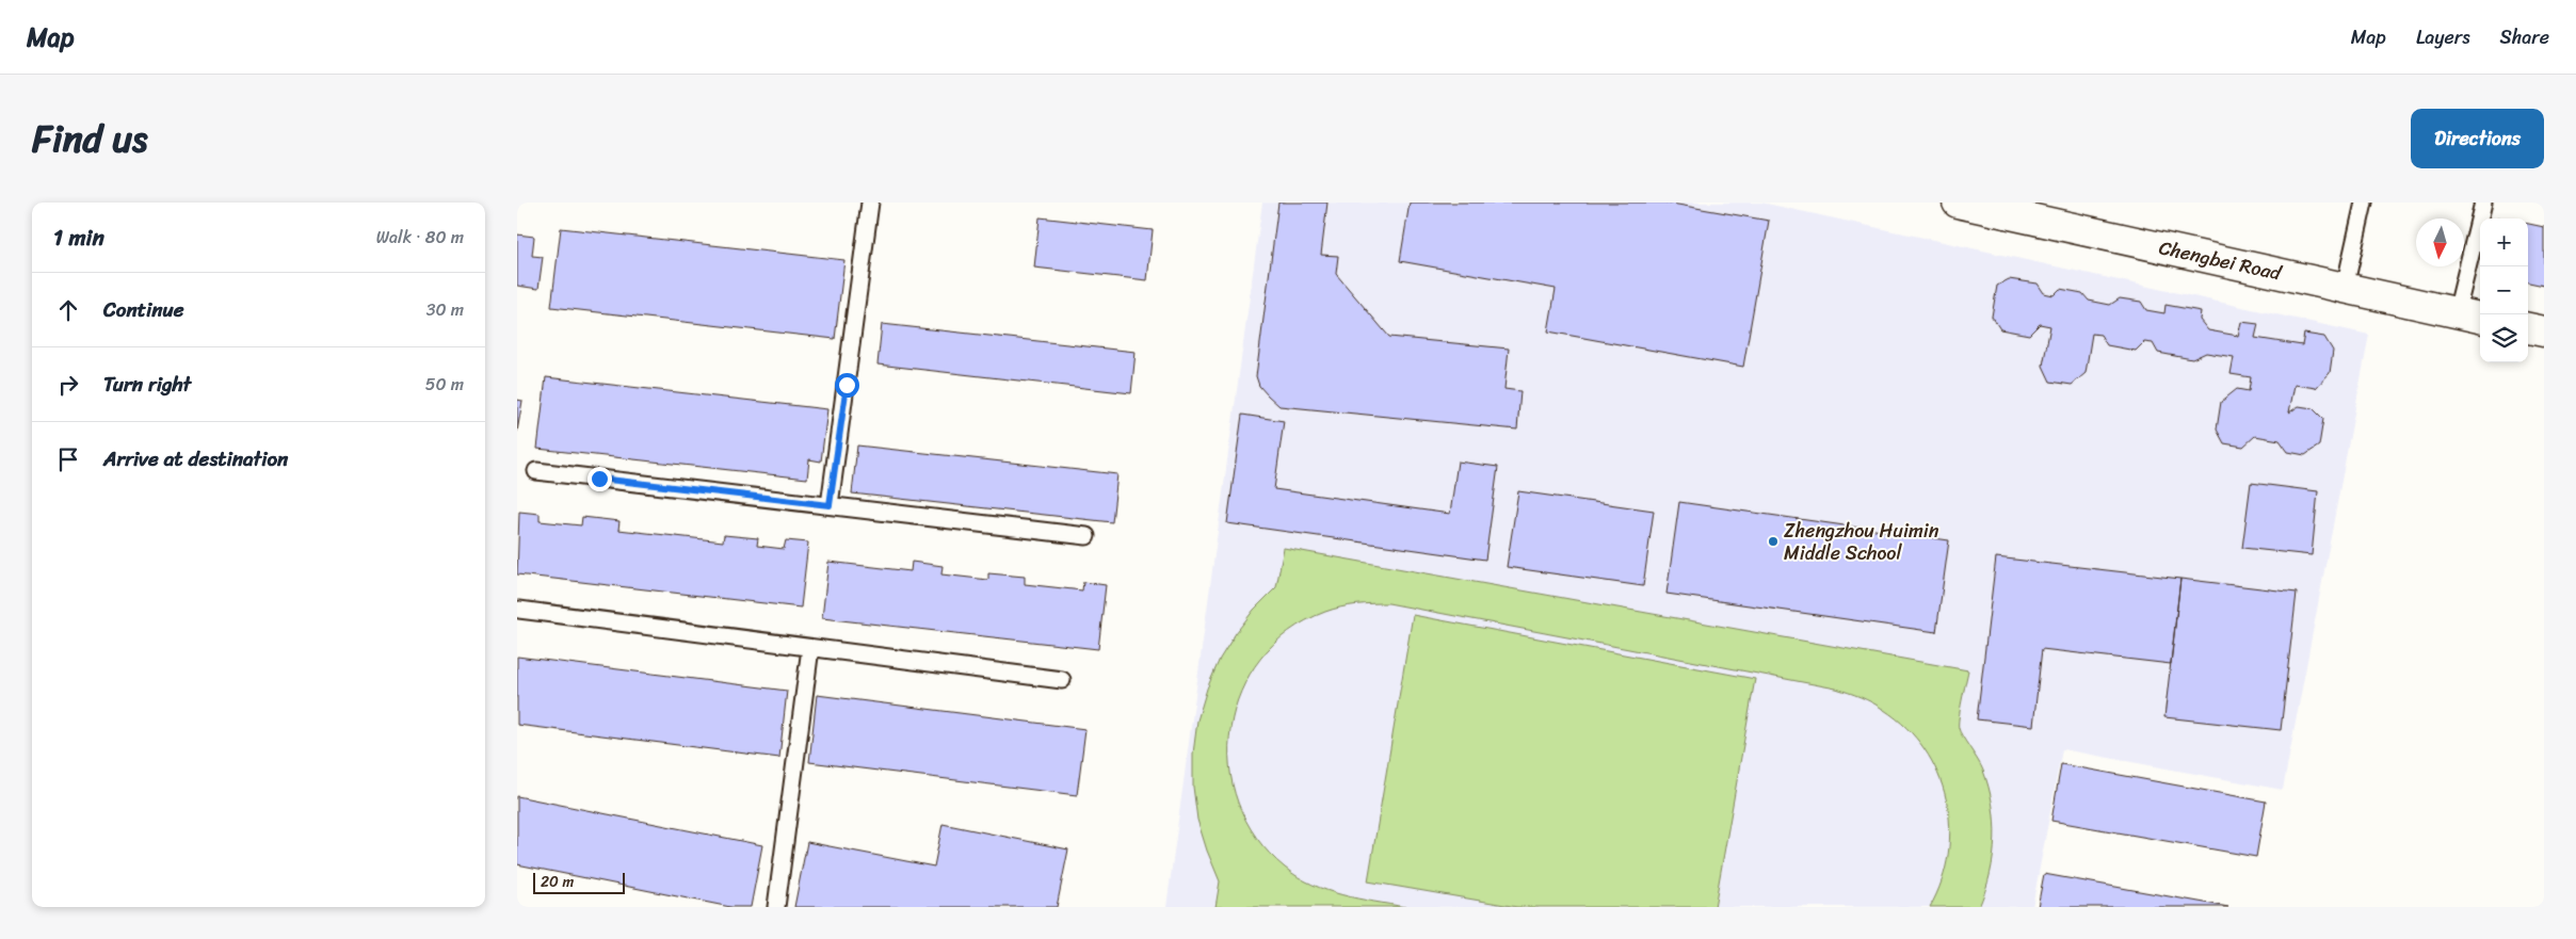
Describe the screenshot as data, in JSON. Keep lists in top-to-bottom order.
{
  "streets": {
    "street": ["Chengbei Road"]
  },
  "places": ["Zhengzhou Huimin Middle School"],
  "scale_bar": "20 m",
  "north": "bottom",
  "page": {
    "header": "Map",
    "nav": ["Map", "Layers", "Share"],
    "title": "Find us",
    "buttons": "Directions",
    "heading": ["1 min", "Walk · 80 m"],
    "map_buttons": ["+", "−"],
    "list": [
      ["Continue", "30 m"],
      ["Turn right", "50 m"],
      "Arrive at destination"
    ],
    "scale": "20 m"
  }
}
